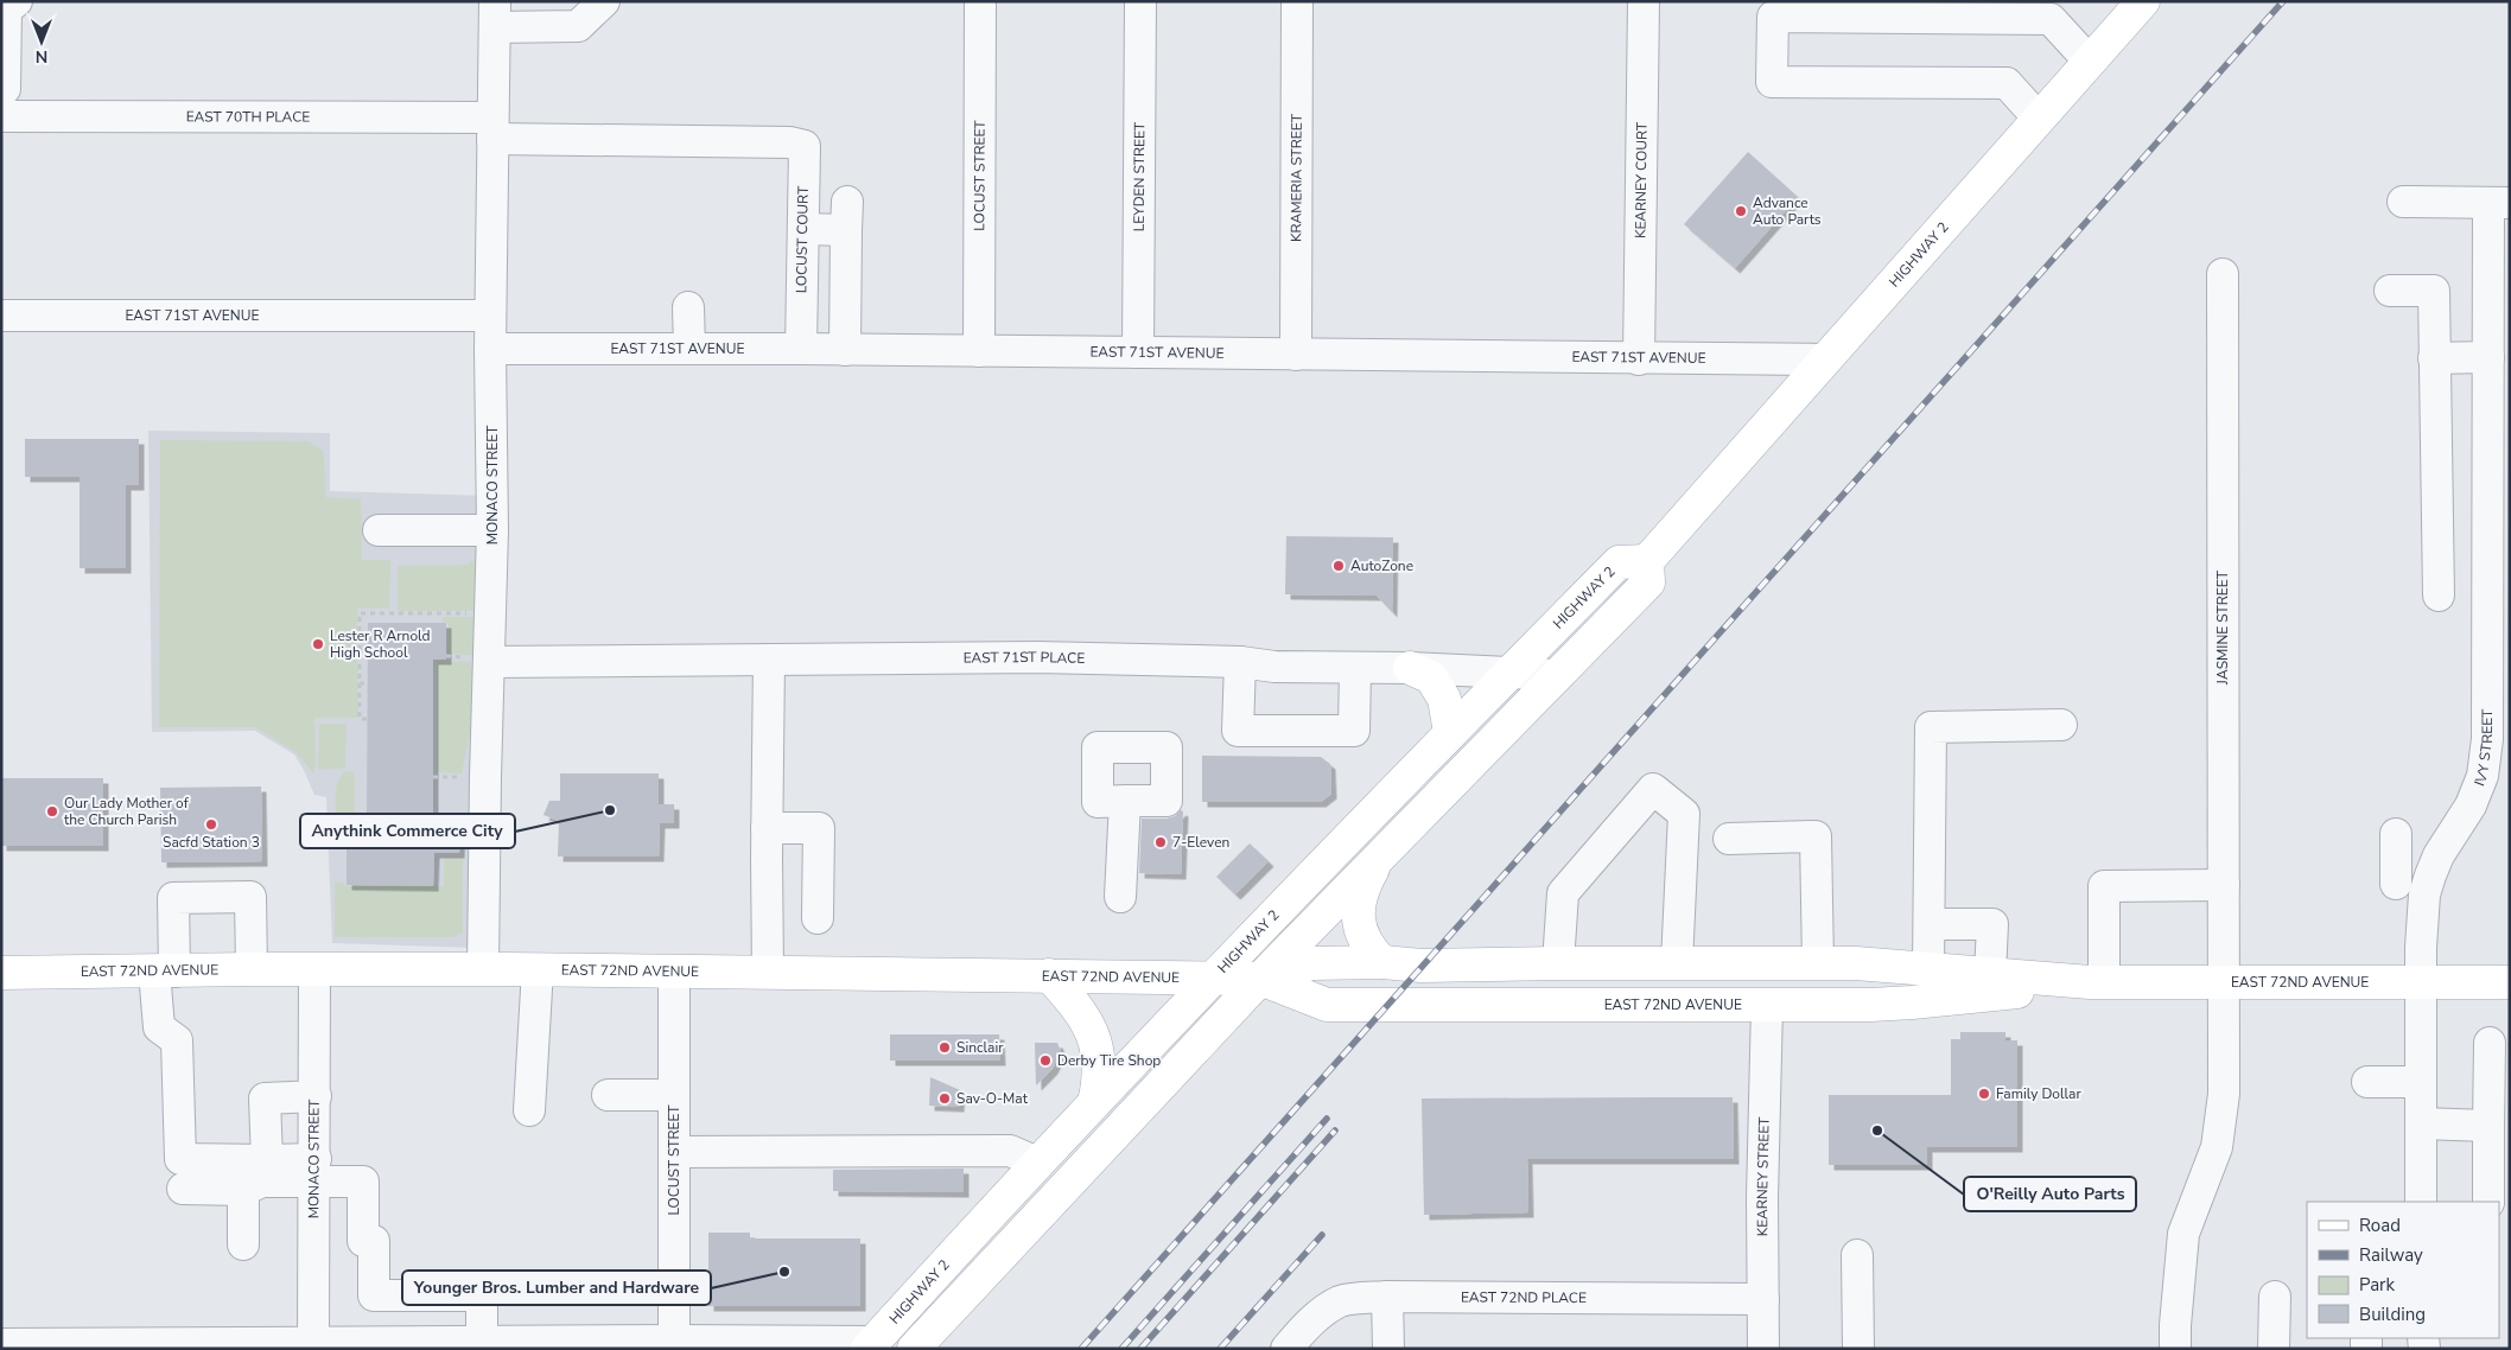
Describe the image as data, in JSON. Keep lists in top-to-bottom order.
{
  "streets": {
    "main road": ["HIGHWAY 2", "EAST 72ND AVENUE"],
    "street": [
      "EAST 70TH PLACE",
      "LOCUST STREET",
      "LEYDEN STREET",
      "KRAMERIA STREET",
      "KEARNEY COURT",
      "LOCUST COURT",
      "EAST 71ST AVENUE",
      "MONACO STREET",
      "JASMINE STREET",
      "EAST 71ST PLACE",
      "IVY STREET",
      "KEARNEY STREET",
      "EAST 72ND PLACE"
    ]
  },
  "crossings": [
    ["EAST 70TH PLACE", "LOCUST COURT"],
    ["EAST 70TH PLACE", "MONACO STREET"],
    ["LOCUST STREET", "EAST 71ST AVENUE"],
    ["LOCUST STREET", "EAST 72ND AVENUE"],
    ["LEYDEN STREET", "EAST 71ST AVENUE"],
    ["KRAMERIA STREET", "EAST 71ST AVENUE"],
    ["KEARNEY COURT", "EAST 71ST AVENUE"],
    ["LOCUST COURT", "EAST 71ST AVENUE"],
    ["HIGHWAY 2", "EAST 71ST AVENUE"],
    ["HIGHWAY 2", "EAST 71ST PLACE"],
    ["HIGHWAY 2", "EAST 72ND AVENUE"],
    ["EAST 71ST AVENUE", "MONACO STREET"],
    ["MONACO STREET", "EAST 71ST PLACE"],
    ["MONACO STREET", "EAST 72ND AVENUE"],
    ["JASMINE STREET", "EAST 72ND AVENUE"],
    ["IVY STREET", "EAST 72ND AVENUE"],
    ["EAST 72ND AVENUE", "KEARNEY STREET"],
    ["KEARNEY STREET", "EAST 72ND PLACE"]
  ],
  "places": [
    "Advance Auto Parts",
    "AutoZone",
    "Lester R Arnold High School",
    "Anythink Commerce City",
    "Our Lady Mother of the Church Parish",
    "Sacfd Station 3",
    "7-Eleven",
    "Sinclair",
    "Derby Tire Shop",
    "Family Dollar",
    "Sav-O-Mat",
    "O'Reilly Auto Parts",
    "Younger Bros. Lumber and Hardware"
  ],
  "legend": [
    "Road",
    "Railway",
    "Park",
    "Building"
  ],
  "north": "bottom"
}
